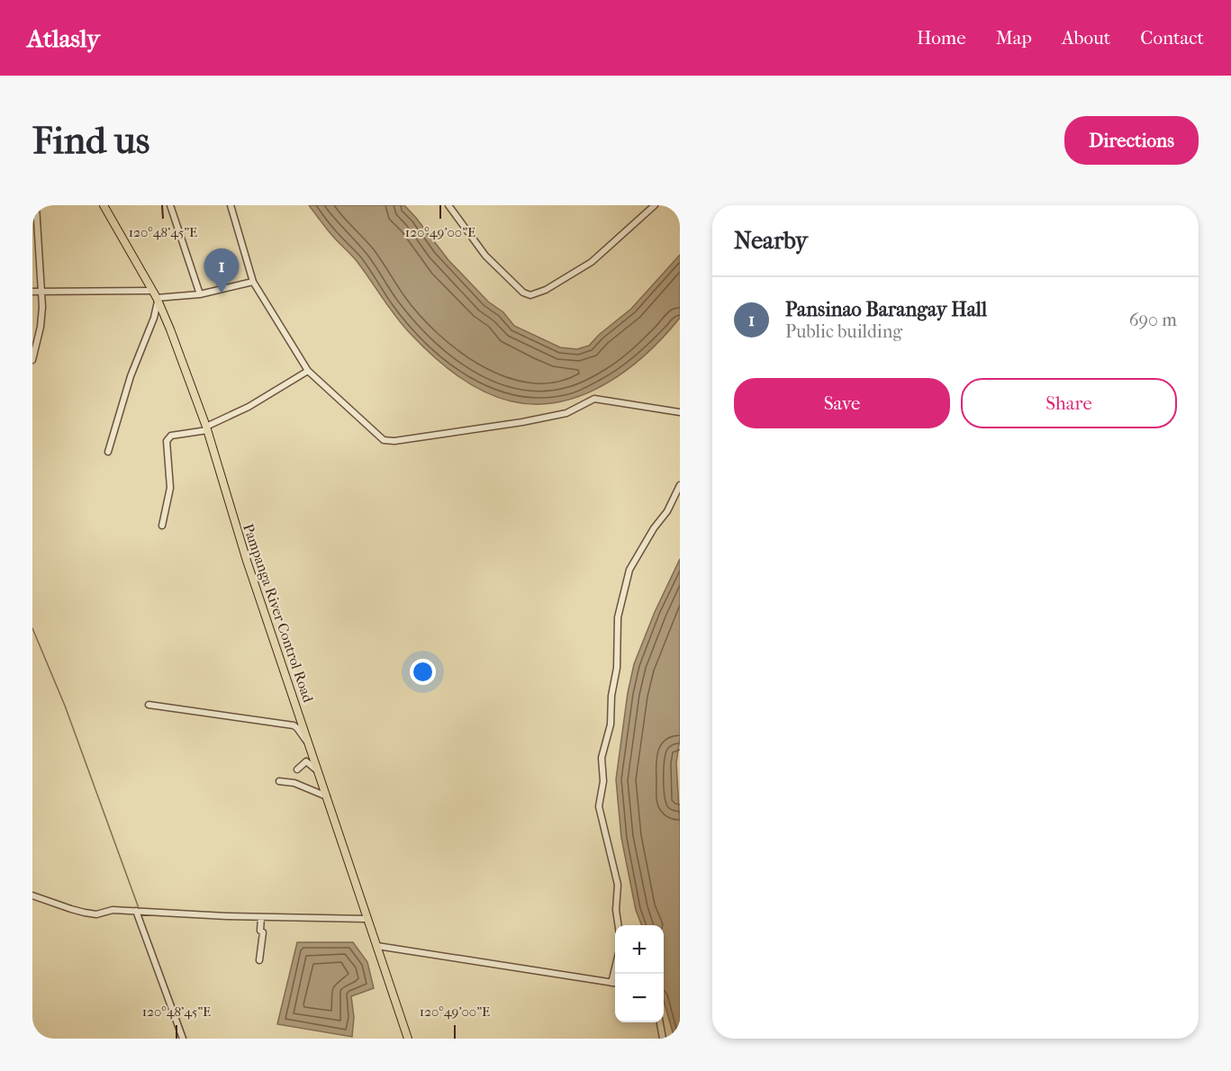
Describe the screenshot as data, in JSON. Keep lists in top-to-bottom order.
{
  "streets": {
    "main road": ["Pampanga River Control Road"]
  },
  "page": {
    "header": "Atlasly",
    "nav": [
      "Home",
      "Map",
      "About",
      "Contact"
    ],
    "buttons": [
      "Directions",
      ["Save", "Share"]
    ],
    "title": "Find us",
    "heading": "Nearby",
    "pins": "1",
    "list": [
      {
        "mark": "1",
        "name": "Pansinao Barangay Hall",
        "note": "Public building",
        "value": "690 m"
      }
    ],
    "map_buttons": ["+", "−"]
  },
  "coordinates": ["120°48'45\"E", "120°49'00\"E"]
}
